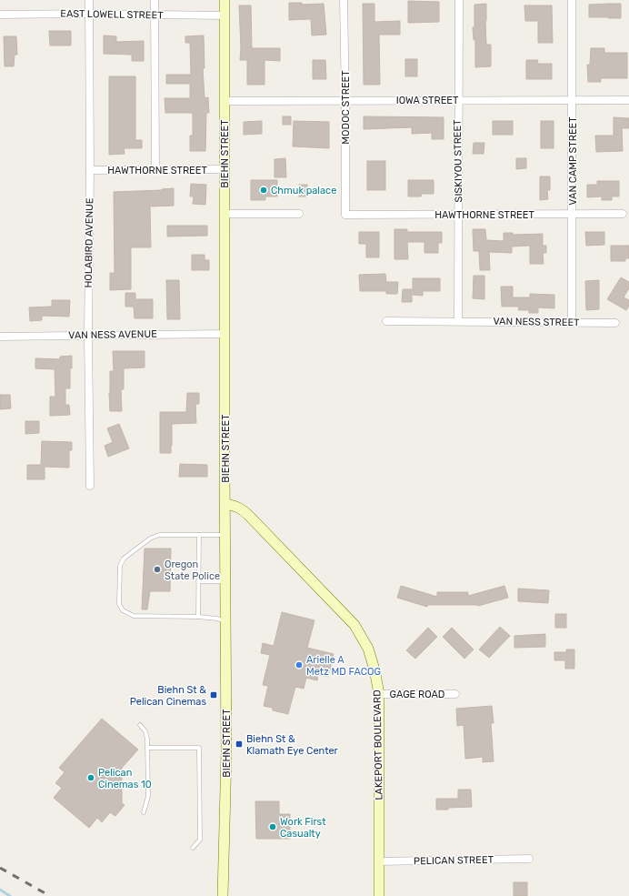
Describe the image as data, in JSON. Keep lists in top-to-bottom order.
{
  "streets": {
    "street": [
      "EAST LOWELL STREET",
      "IOWA STREET",
      "MODOC STREET",
      "BIEHN STREET",
      "SISKIYOU STREET",
      "VAN CAMP STREET",
      "HAWTHORNE STREET",
      "HOLABIRD AVENUE",
      "VAN NESS STREET",
      "VAN NESS AVENUE",
      "GAGE ROAD",
      "LAKEPORT BOULEVARD",
      "PELICAN STREET"
    ]
  },
  "crossings": [
    ["EAST LOWELL STREET", "BIEHN STREET"],
    ["EAST LOWELL STREET", "HOLABIRD AVENUE"],
    ["IOWA STREET", "MODOC STREET"],
    ["IOWA STREET", "BIEHN STREET"],
    ["IOWA STREET", "SISKIYOU STREET"],
    ["IOWA STREET", "VAN CAMP STREET"],
    ["MODOC STREET", "HAWTHORNE STREET"],
    ["BIEHN STREET", "HAWTHORNE STREET"],
    ["BIEHN STREET", "VAN NESS AVENUE"],
    ["BIEHN STREET", "LAKEPORT BOULEVARD"],
    ["SISKIYOU STREET", "HAWTHORNE STREET"],
    ["SISKIYOU STREET", "VAN NESS STREET"],
    ["VAN CAMP STREET", "HAWTHORNE STREET"],
    ["VAN CAMP STREET", "VAN NESS STREET"],
    ["HAWTHORNE STREET", "HOLABIRD AVENUE"],
    ["HOLABIRD AVENUE", "VAN NESS AVENUE"],
    ["GAGE ROAD", "LAKEPORT BOULEVARD"],
    ["LAKEPORT BOULEVARD", "PELICAN STREET"]
  ],
  "places": {
    "other": [
      "Chmuk palace",
      "Oregon State Police",
      "Arielle A Metz MD FACOG",
      "Pelican Cinemas 10",
      "Work First Casualty"
    ],
    "transit": ["Biehn St & Pelican Cinemas", "Biehn St & Klamath Eye Center"]
  }
}
